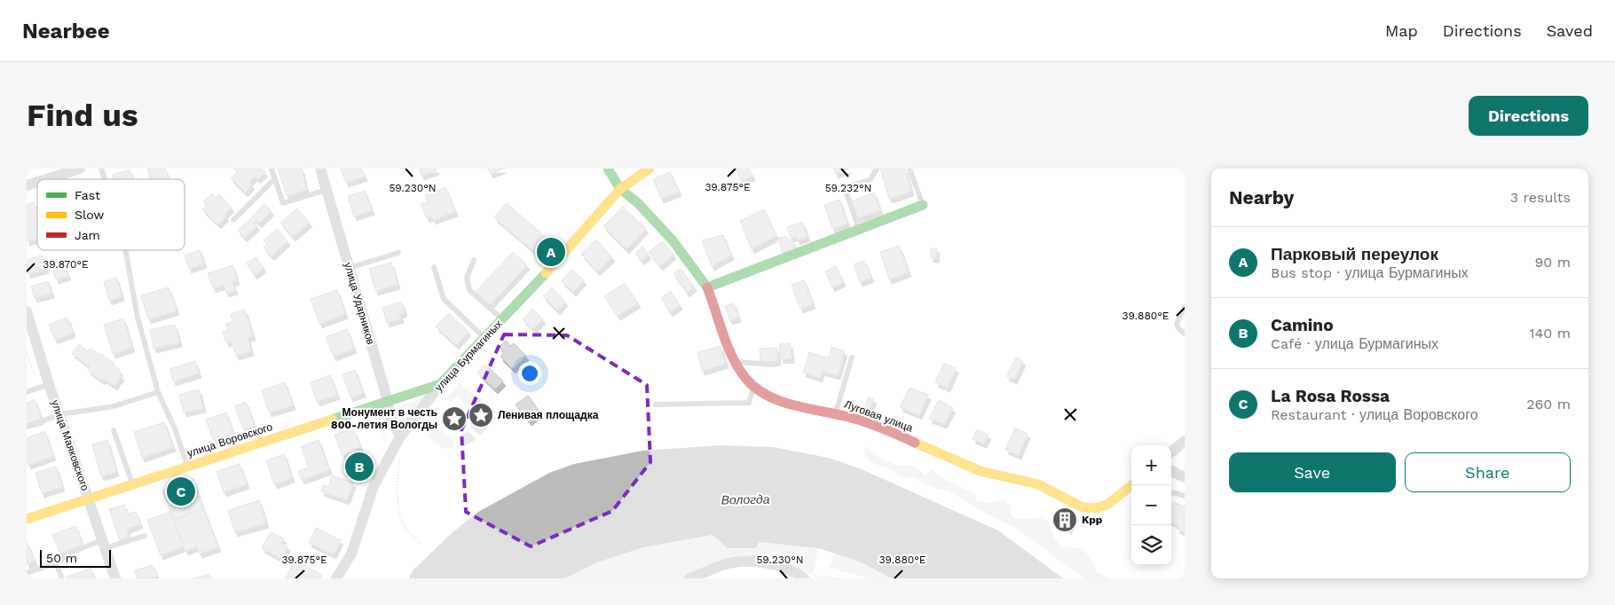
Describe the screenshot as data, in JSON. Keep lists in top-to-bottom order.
{
  "streets": {
    "street": [
      "улица Ударников",
      "улица Бурмагиных",
      "Луговая улица",
      "улица Воровского",
      "улица Маяковского"
    ]
  },
  "crossings": [
    ["улица Ударников", "улица Бурмагиных"],
    ["улица Ударников", "улица Воровского"],
    ["улица Бурмагиных", "Луговая улица"],
    ["улица Бурмагиных", "улица Воровского"],
    ["улица Воровского", "улица Маяковского"]
  ],
  "water": ["Вологда"],
  "places": {
    "place": ["Ленивая площадка", "Монумент в честь 800-летия Вологды"],
    "building": ["Kpp"]
  },
  "legend": ["Fast", "Slow", "Jam"],
  "scale_bar": "50 m",
  "page": {
    "header": "Nearbee",
    "nav": ["Map", "Directions", "Saved"],
    "buttons": [
      "Directions",
      ["Save", "Share"]
    ],
    "title": "Find us",
    "heading": ["Nearby", "3 results"],
    "list": [
      {
        "mark": "A",
        "name": "Парковый переулок",
        "note": "Bus stop · улица Бурмагиных",
        "value": "90 m"
      },
      {
        "mark": "B",
        "name": "Camino",
        "note": "Café · улица Бурмагиных",
        "value": "140 m"
      },
      {
        "mark": "C",
        "name": "La Rosa Rossa",
        "note": "Restaurant · улица Воровского",
        "value": "260 m"
      }
    ],
    "pins": ["A", "B", "C"],
    "map_buttons": ["+", "−"],
    "scale": "50 m"
  },
  "coordinates": [
    "39.875°E",
    "59.232°N",
    "59.230°N",
    "39.870°E",
    "39.880°E"
  ]
}
